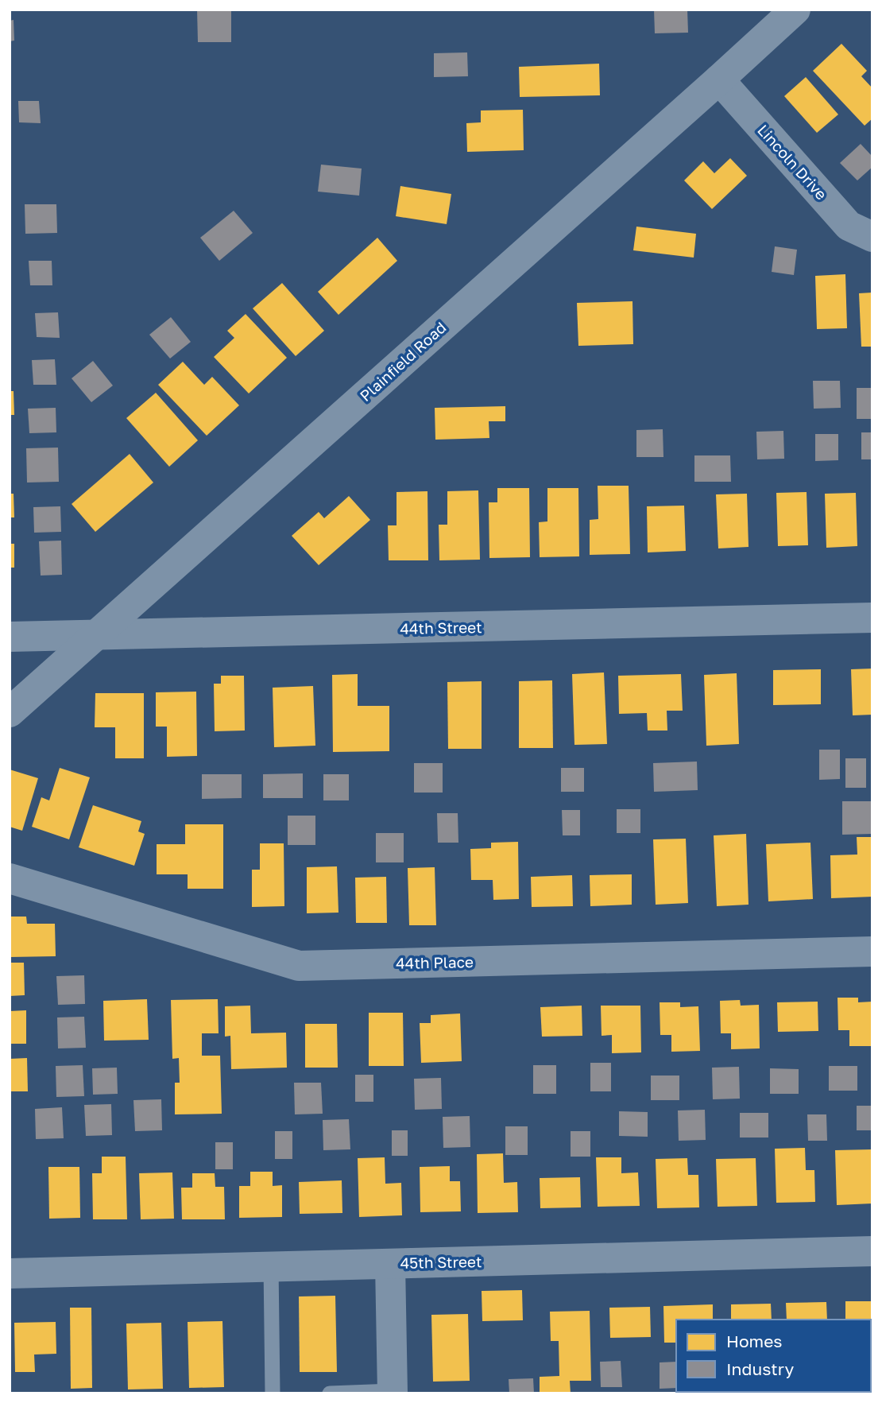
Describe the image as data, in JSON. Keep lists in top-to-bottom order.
{
  "streets": {
    "street": [
      "Lincoln Drive",
      "Plainfield Road",
      "44th Street",
      "44th Place",
      "45th Street"
    ]
  },
  "crossings": [
    ["Lincoln Drive", "Plainfield Road"],
    ["Plainfield Road", "44th Street"]
  ],
  "legend": ["Homes", "Industry"]
}
